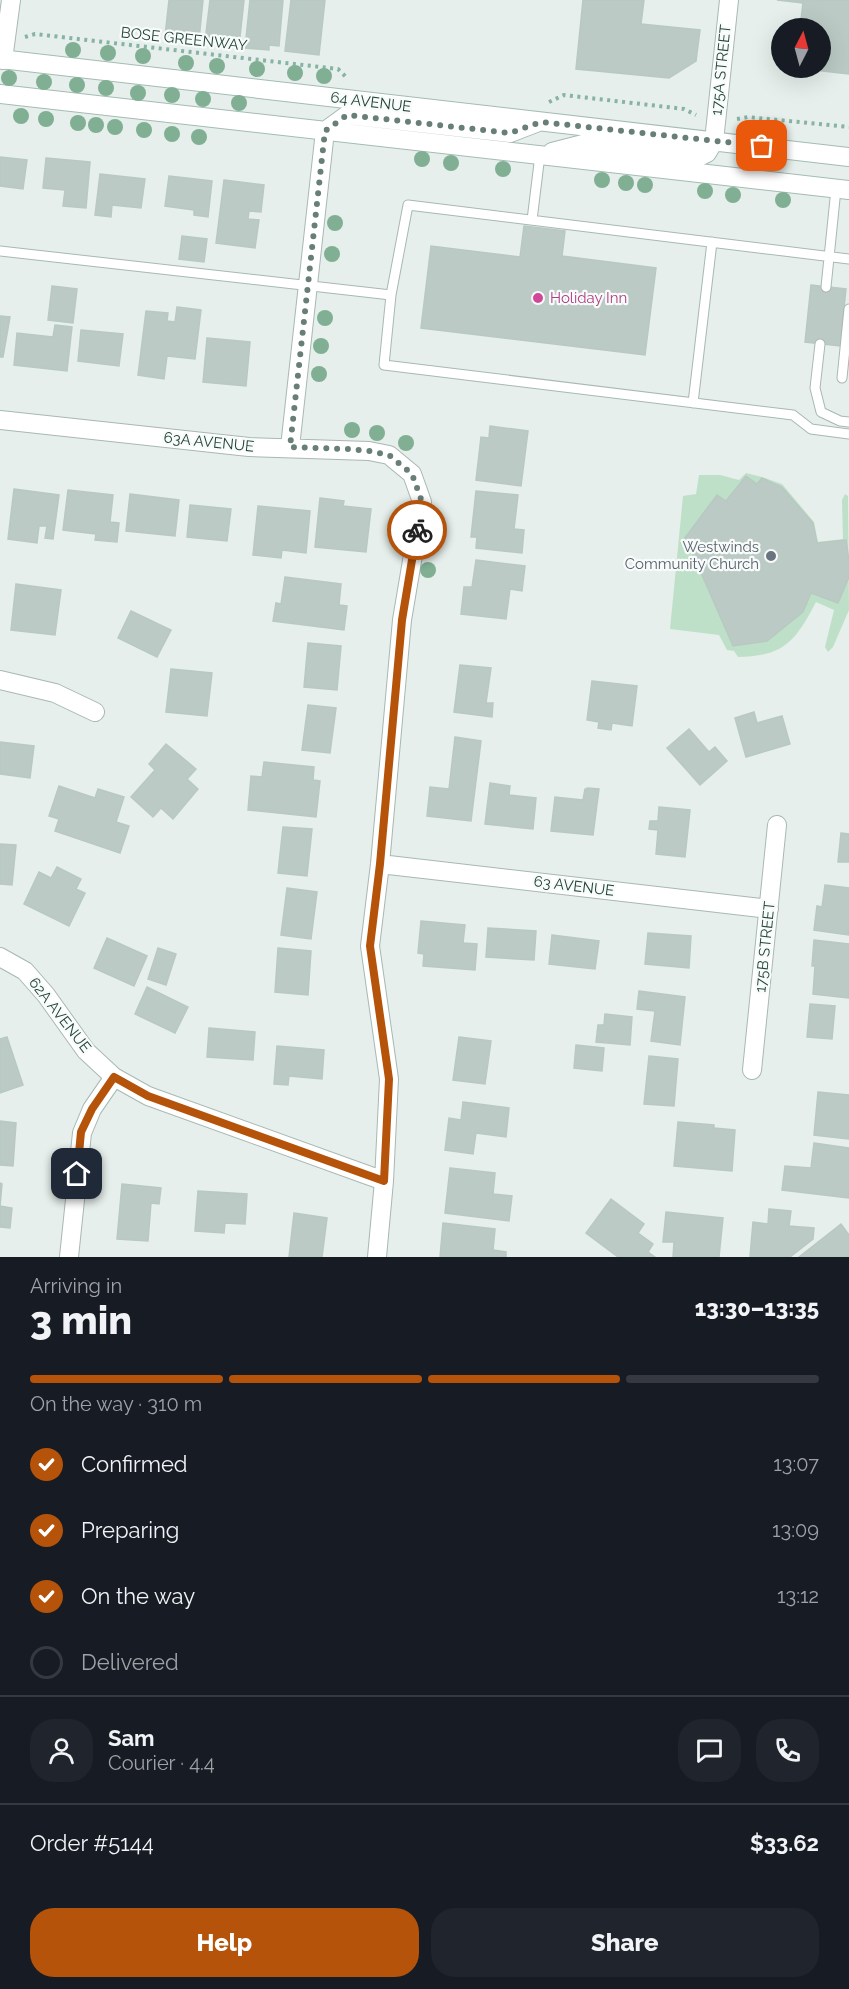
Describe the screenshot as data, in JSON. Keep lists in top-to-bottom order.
{
  "streets": {
    "street": [
      "175A STREET",
      "64 AVENUE",
      "63A AVENUE",
      "63 AVENUE",
      "175B STREET",
      "62A AVENUE"
    ],
    "path": ["BOSE GREENWAY"]
  },
  "crossings": [
    ["175A STREET", "64 AVENUE"],
    ["63A AVENUE", "63 AVENUE"],
    ["63 AVENUE", "175B STREET"]
  ],
  "places": ["Holiday Inn", "Westwinds Community Church"],
  "north": "top",
  "page": {
    "heading": ["3 min", "Arriving in", "13:30–13:35"],
    "panel": [
      "Sam",
      "Courier · 4.4",
      "Order #5144",
      "$33.62"
    ],
    "bar": "On the way · 310 m",
    "list": [
      ["Confirmed", "13:07"],
      ["Preparing", "13:09"],
      ["On the way", "13:12"],
      "Delivered"
    ],
    "buttons": ["Help", "Share"]
  }
}
